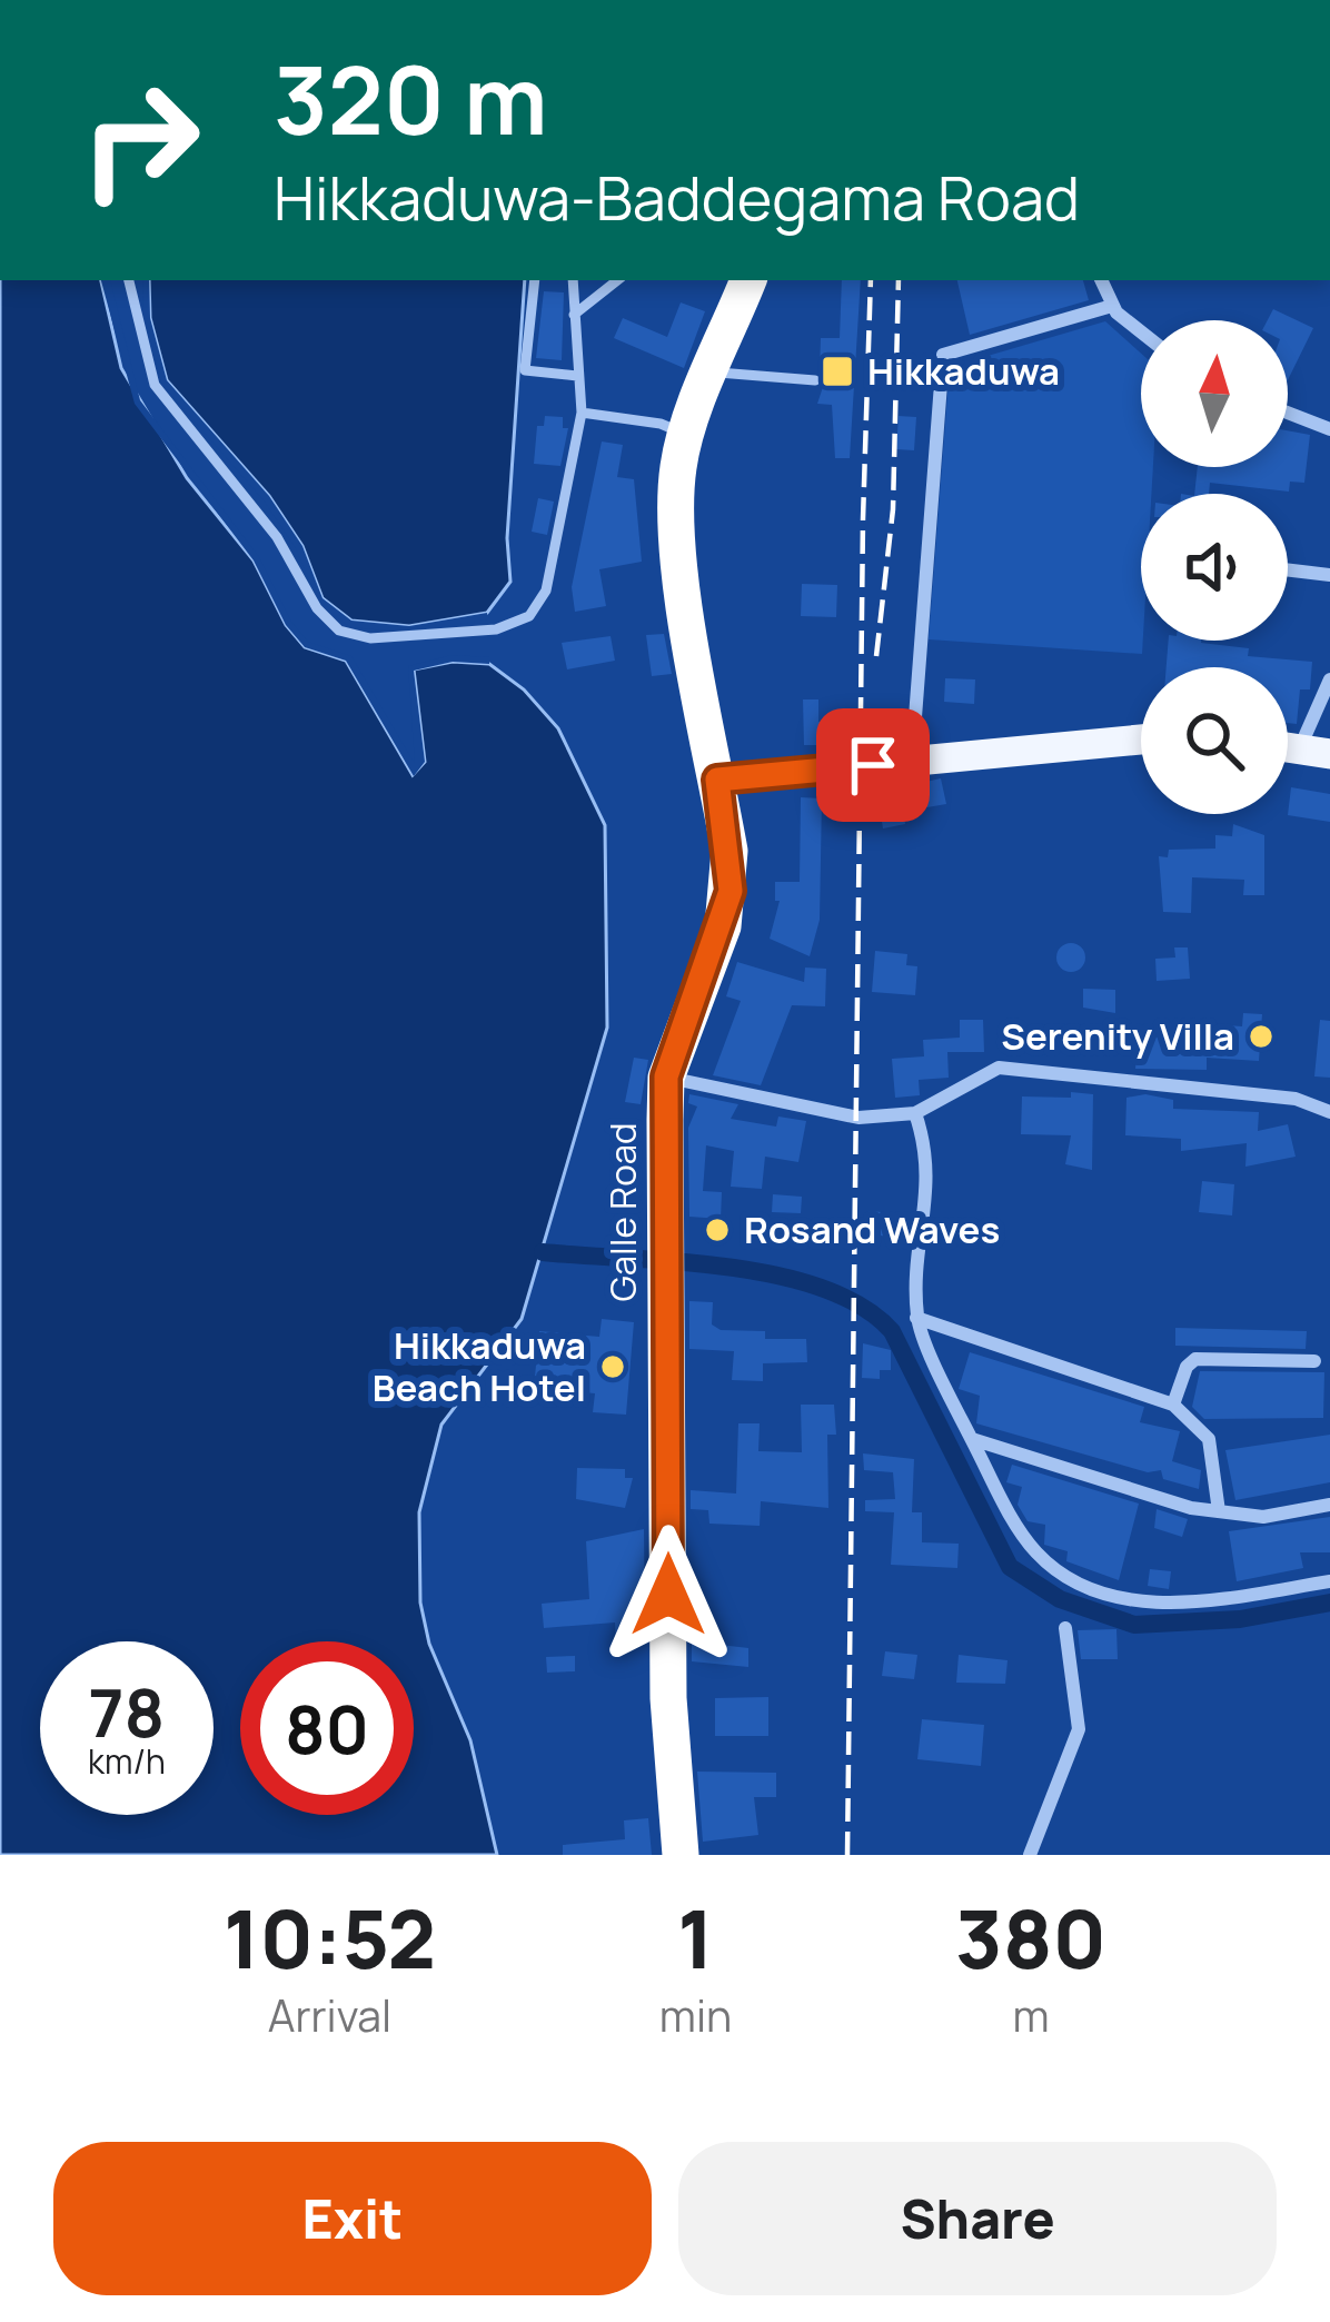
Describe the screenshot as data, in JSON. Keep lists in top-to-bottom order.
{
  "streets": {
    "highway": ["Galle Road"]
  },
  "places": {
    "transit": ["Hikkaduwa"],
    "other": ["Serenity Villa", "Rosand Waves", "Hikkaduwa Beach Hotel"]
  },
  "north": "top",
  "page": {
    "turn": ["320 m", "Hikkaduwa-Baddegama Road"],
    "speed": "78 km/h",
    "limit": "80",
    "eta": [
      "10:52",
      "Arrival",
      "1",
      "min",
      "380",
      "m"
    ],
    "buttons": ["Exit", "Share"]
  }
}
